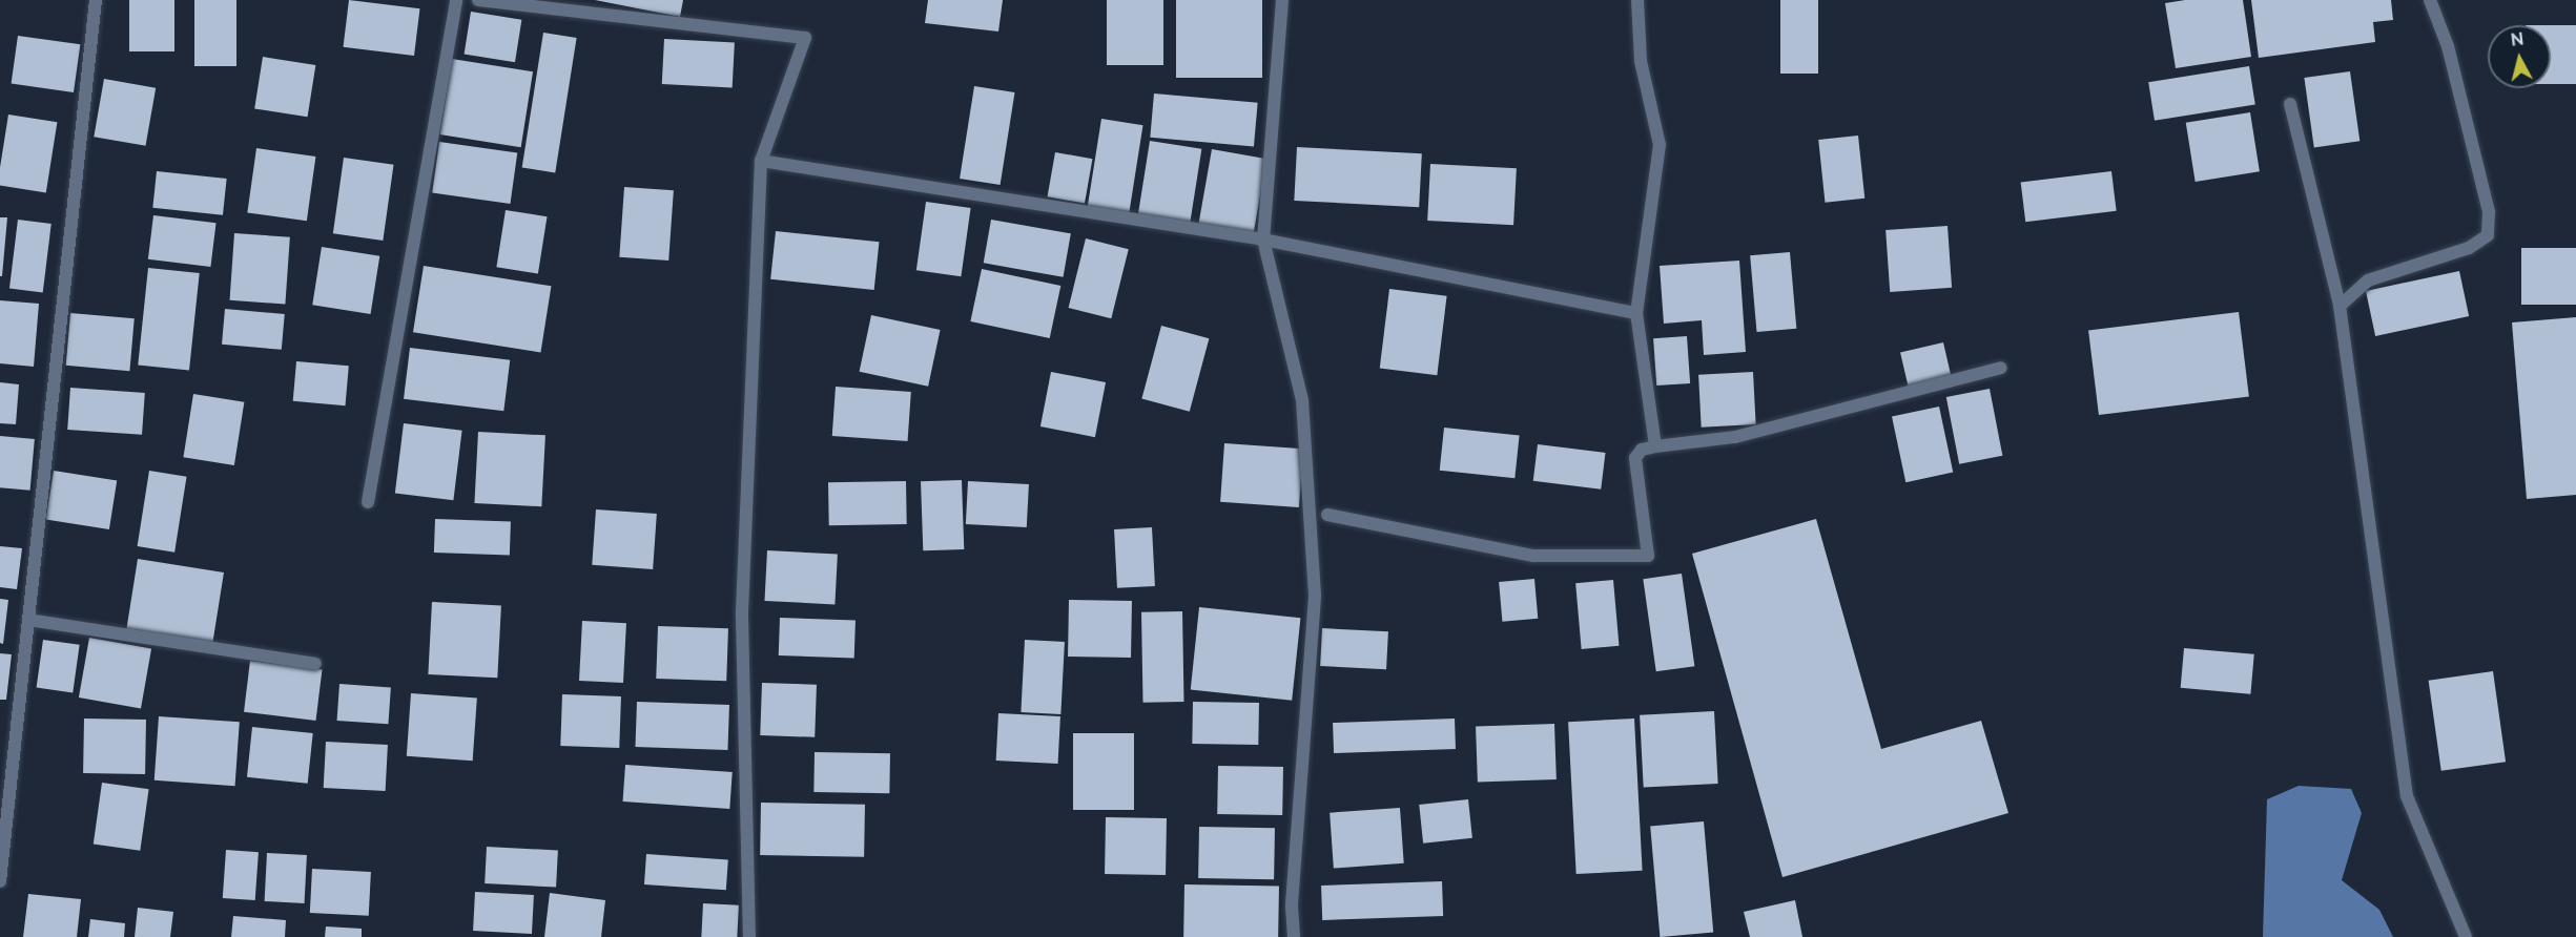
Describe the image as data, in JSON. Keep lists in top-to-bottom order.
{
  "north": "top"
}
